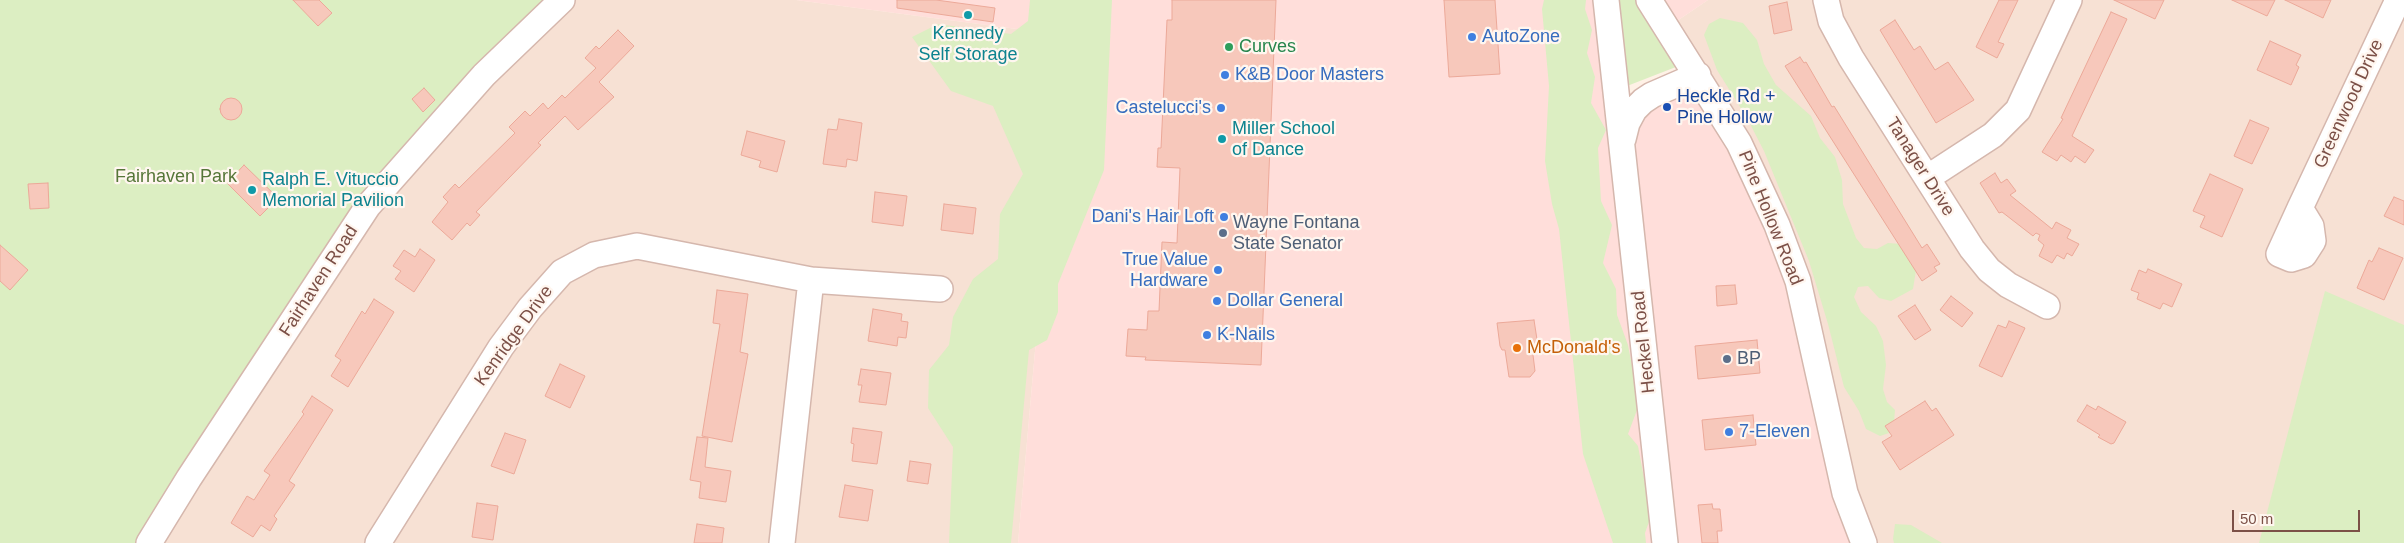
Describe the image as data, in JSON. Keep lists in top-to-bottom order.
{
  "streets": {
    "street": [
      "Greenwood Drive",
      "Tanager Drive",
      "Pine Hollow Road",
      "Fairhaven Road",
      "Kenridge Drive",
      "Heckel Road"
    ]
  },
  "crossings": [
    ["Pine Hollow Road", "Heckel Road"]
  ],
  "parks": ["Fairhaven Park"],
  "places": [
    "Kennedy Self Storage",
    "AutoZone",
    "Curves",
    "K&B Door Masters",
    "Heckle Rd + Pine Hollow",
    "Castelucci's",
    "Miller School of Dance",
    "Ralph E. Vituccio Memorial Pavilion",
    "Dani's Hair Loft",
    "Wayne Fontana State Senator",
    "True Value Hardware",
    "Dollar General",
    "K-Nails",
    "McDonald's",
    "BP",
    "7-Eleven"
  ],
  "scale_bar": "50 m"
}
